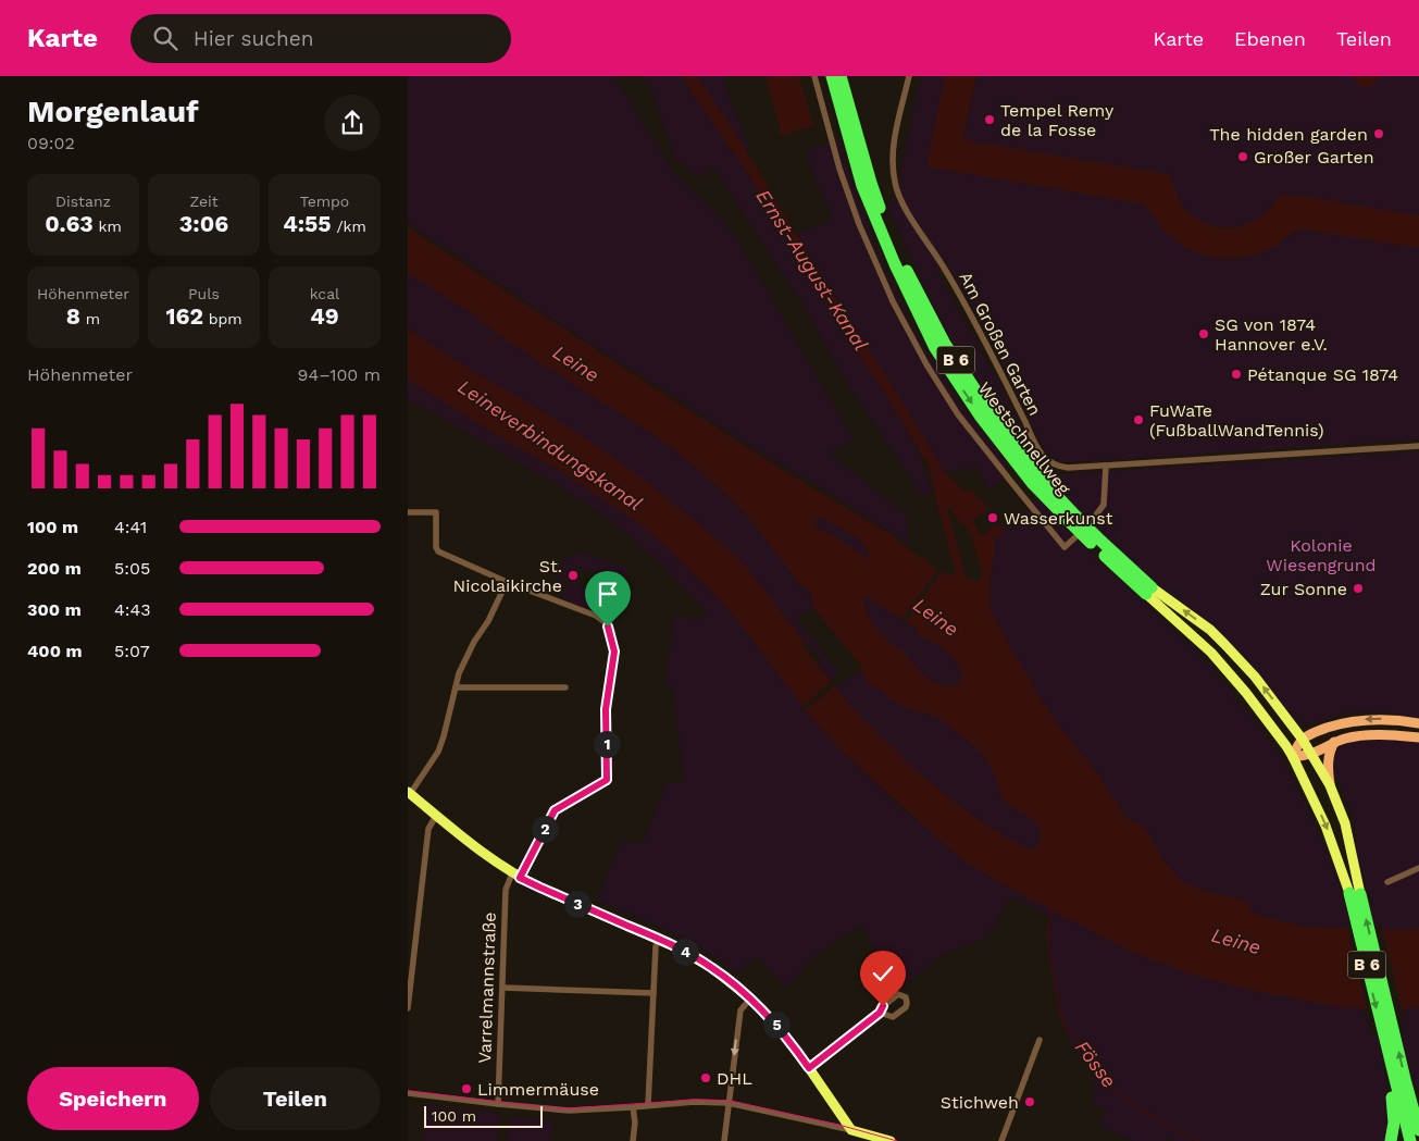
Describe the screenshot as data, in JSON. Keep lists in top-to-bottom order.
{
  "streets": {
    "highway": ["B 6", "Westschnellweg"],
    "street": ["Am Großen Garten", "Varrelmannstraße"]
  },
  "water": [
    "Ernst-August-Kanal",
    "Leine",
    "Leineverbindungskanal",
    "Fösse"
  ],
  "parks": ["Kolonie Wiesengrund"],
  "places": [
    "Tempel Remy de la Fosse",
    "The hidden garden",
    "Großer Garten",
    "SG von 1874 Hannover e.V.",
    "Pétanque SG 1874",
    "FuWaTe (FußballWandTennis)",
    "Wasserkunst",
    "St. Nicolaikirche",
    "Zur Sonne",
    "DHL",
    "Limmermäuse",
    "Stichweh"
  ],
  "scale_bar": "100 m",
  "page": {
    "header": "Karte",
    "search": "Hier suchen",
    "nav": ["Karte", "Ebenen", "Teilen"],
    "heading": ["Morgenlauf", "09:02"],
    "stats": [
      ["Distanz", "0.63 km"],
      ["Zeit", "3:06"],
      ["Tempo", "4:55 /km"],
      ["Höhenmeter", "8 m"],
      ["Puls", "162 bpm"],
      ["kcal", "49"]
    ],
    "chart": ["Höhenmeter", "94–100 m"],
    "list": [
      {
        "name": "100 m",
        "note": "4:41"
      },
      {
        "name": "200 m",
        "note": "5:05"
      },
      {
        "name": "300 m",
        "note": "4:43"
      },
      {
        "name": "400 m",
        "note": "5:07"
      }
    ],
    "pins": [
      "1",
      "2",
      "3",
      "4",
      "5"
    ],
    "buttons": ["Speichern", "Teilen"],
    "scale": "100 m"
  }
}
